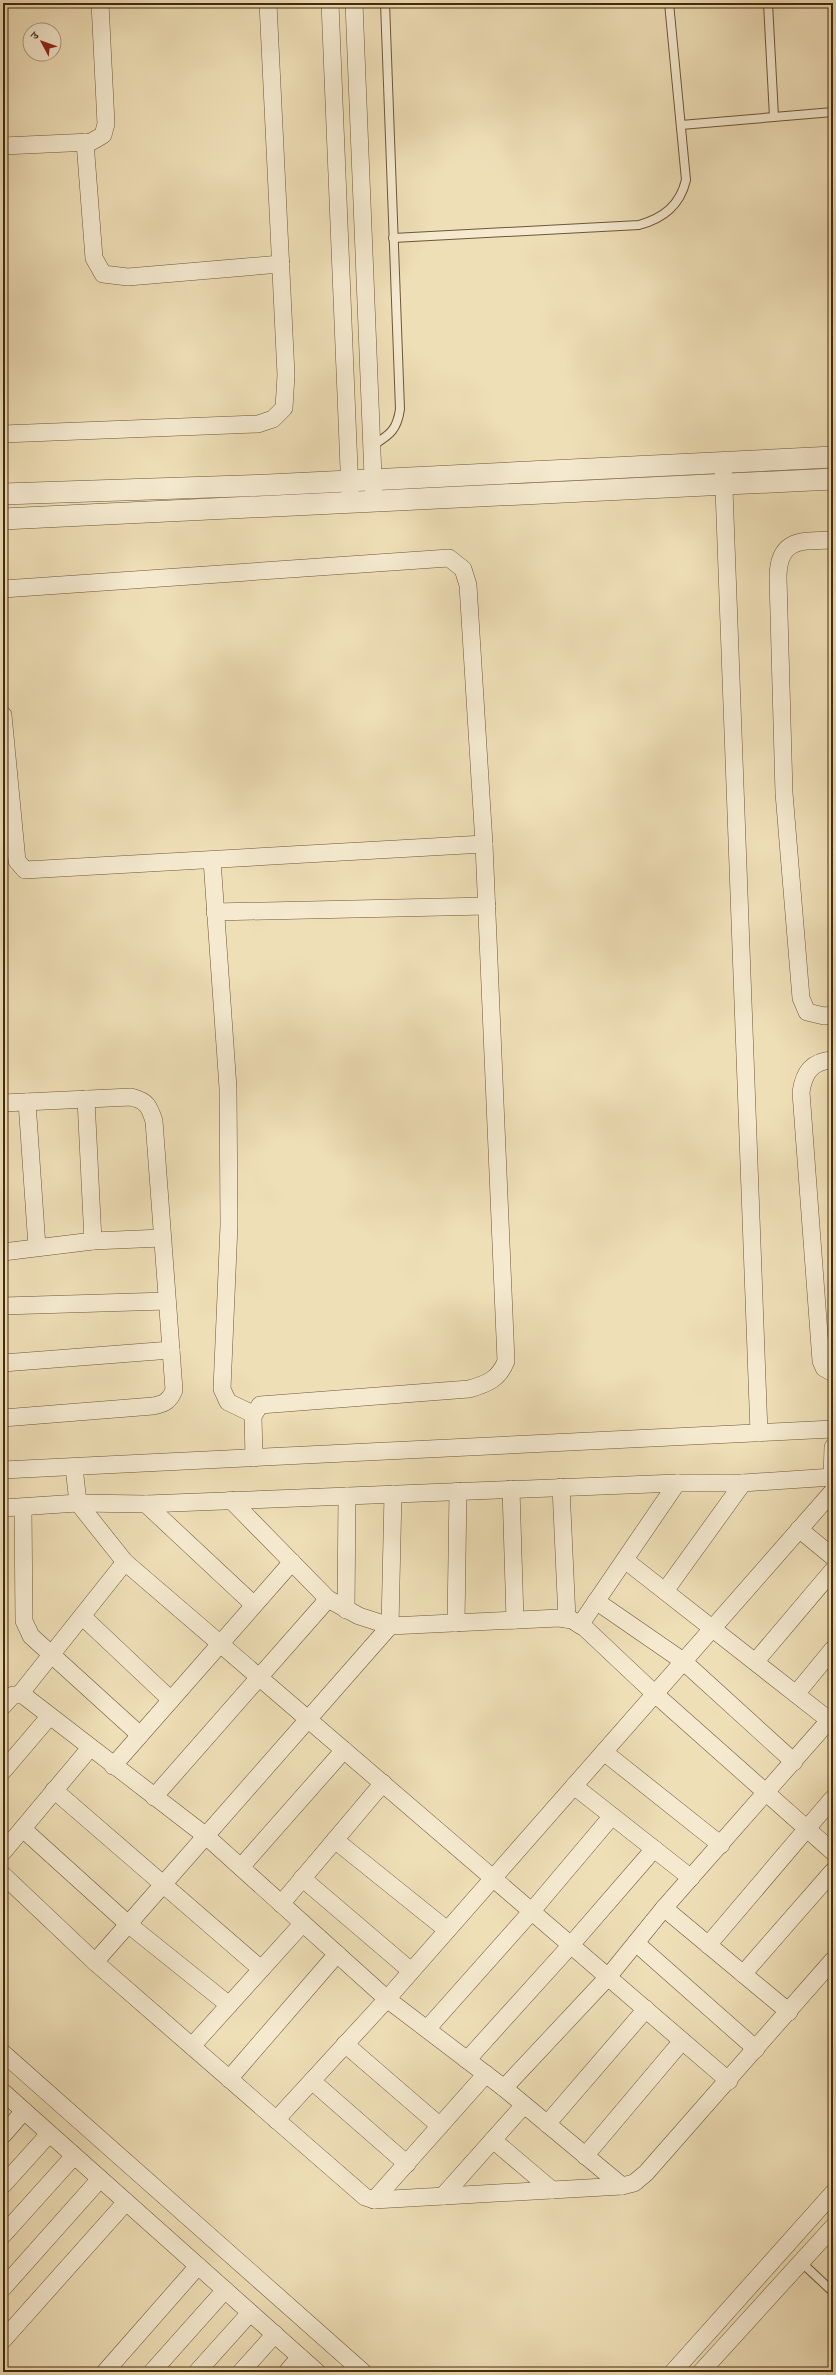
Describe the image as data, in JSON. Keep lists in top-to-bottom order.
{
  "north": "top left"
}
